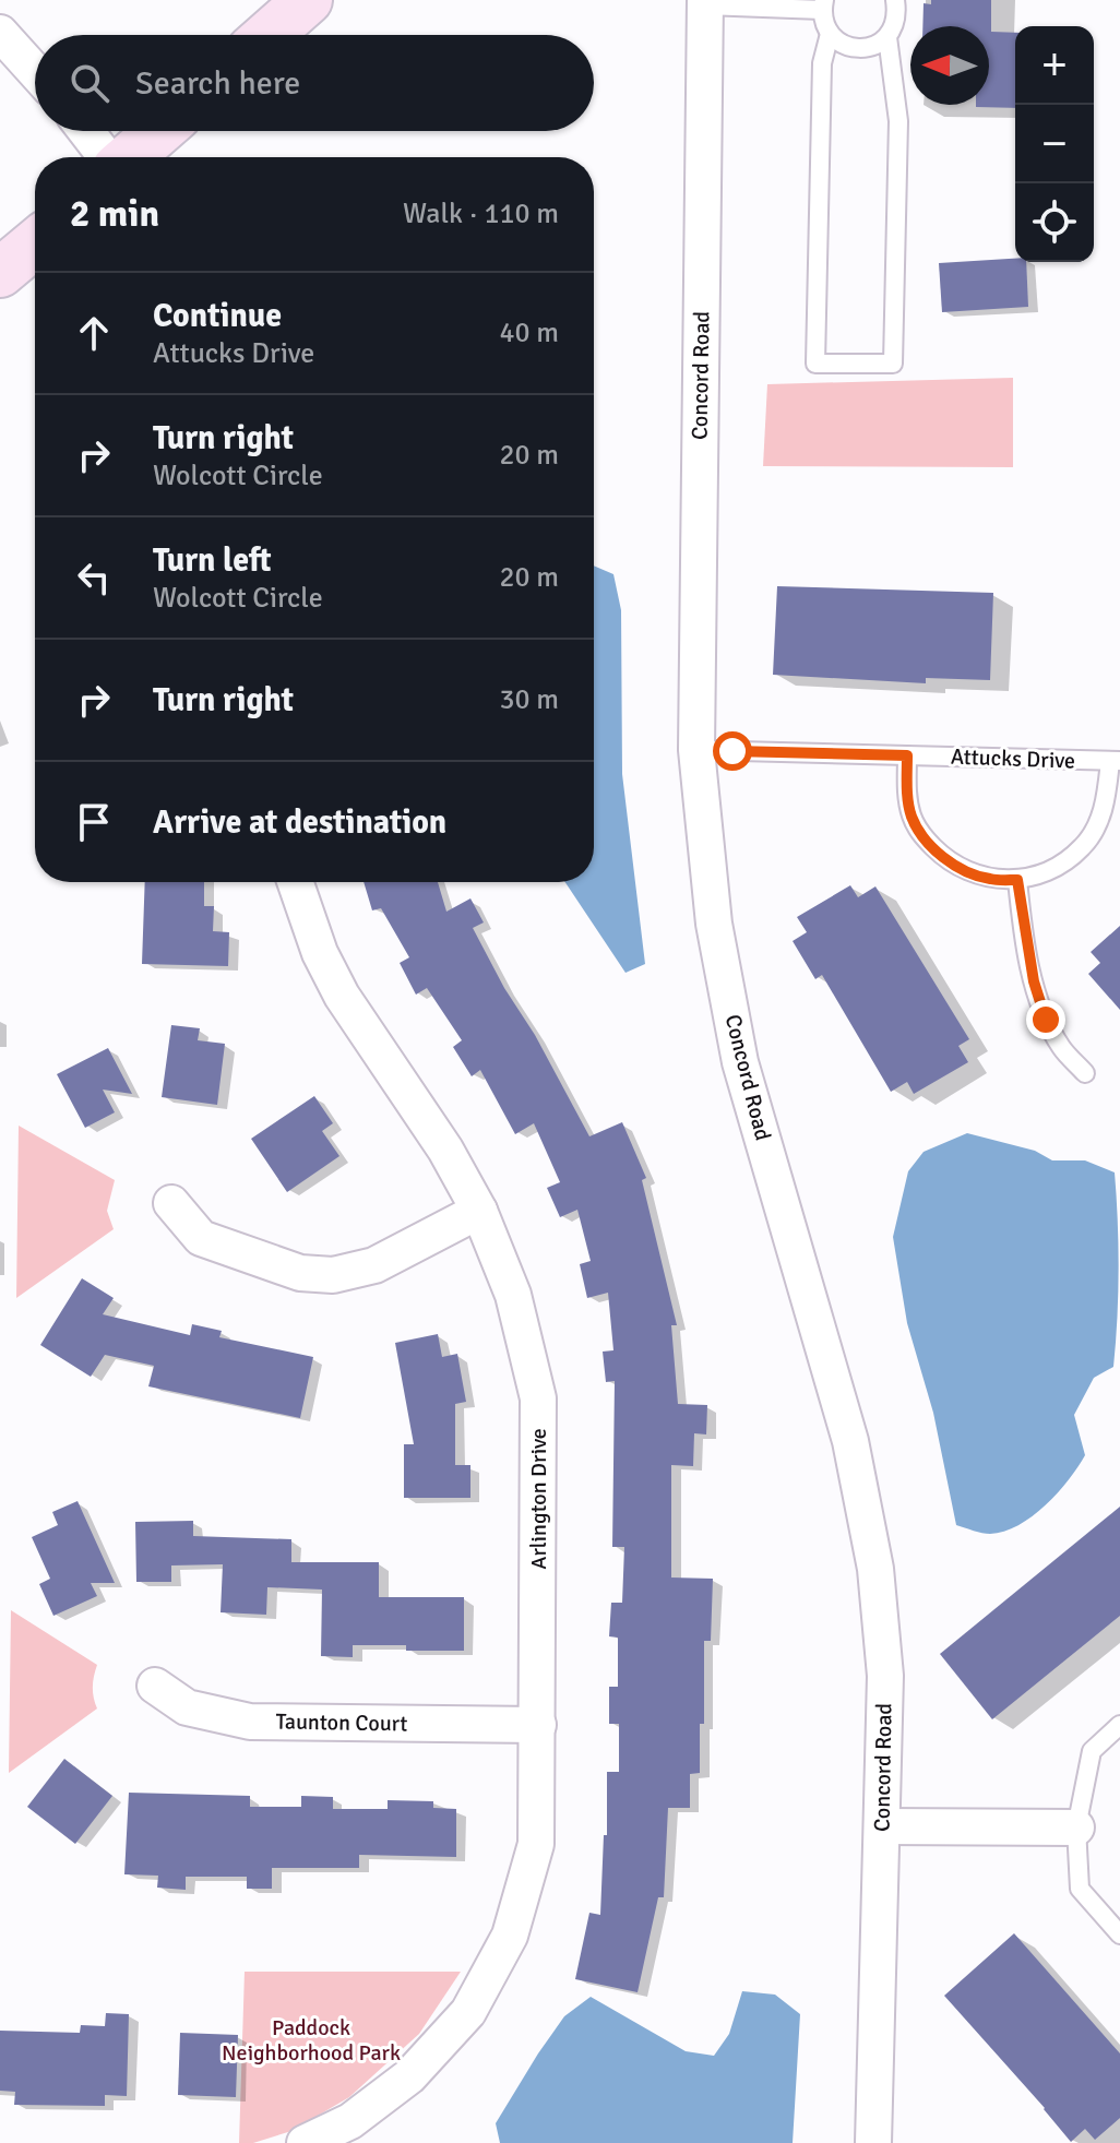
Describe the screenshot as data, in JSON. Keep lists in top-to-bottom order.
{
  "streets": {
    "street": ["Concord Road", "Arlington Drive", "Taunton Court"],
    "lane": ["Attucks Drive"]
  },
  "crossings": [
    ["Concord Road", "Attucks Drive"],
    ["Arlington Drive", "Taunton Court"]
  ],
  "parks": ["Paddock Neighborhood Park"],
  "north": "left",
  "page": {
    "map_buttons": ["+", "−"],
    "search": "Search here",
    "heading": ["2 min", "Walk · 110 m"],
    "list": [
      ["Continue", "Attucks Drive", "40 m"],
      ["Turn right", "Wolcott Circle", "20 m"],
      ["Turn left", "Wolcott Circle", "20 m"],
      ["Turn right", "30 m"],
      "Arrive at destination"
    ]
  }
}
